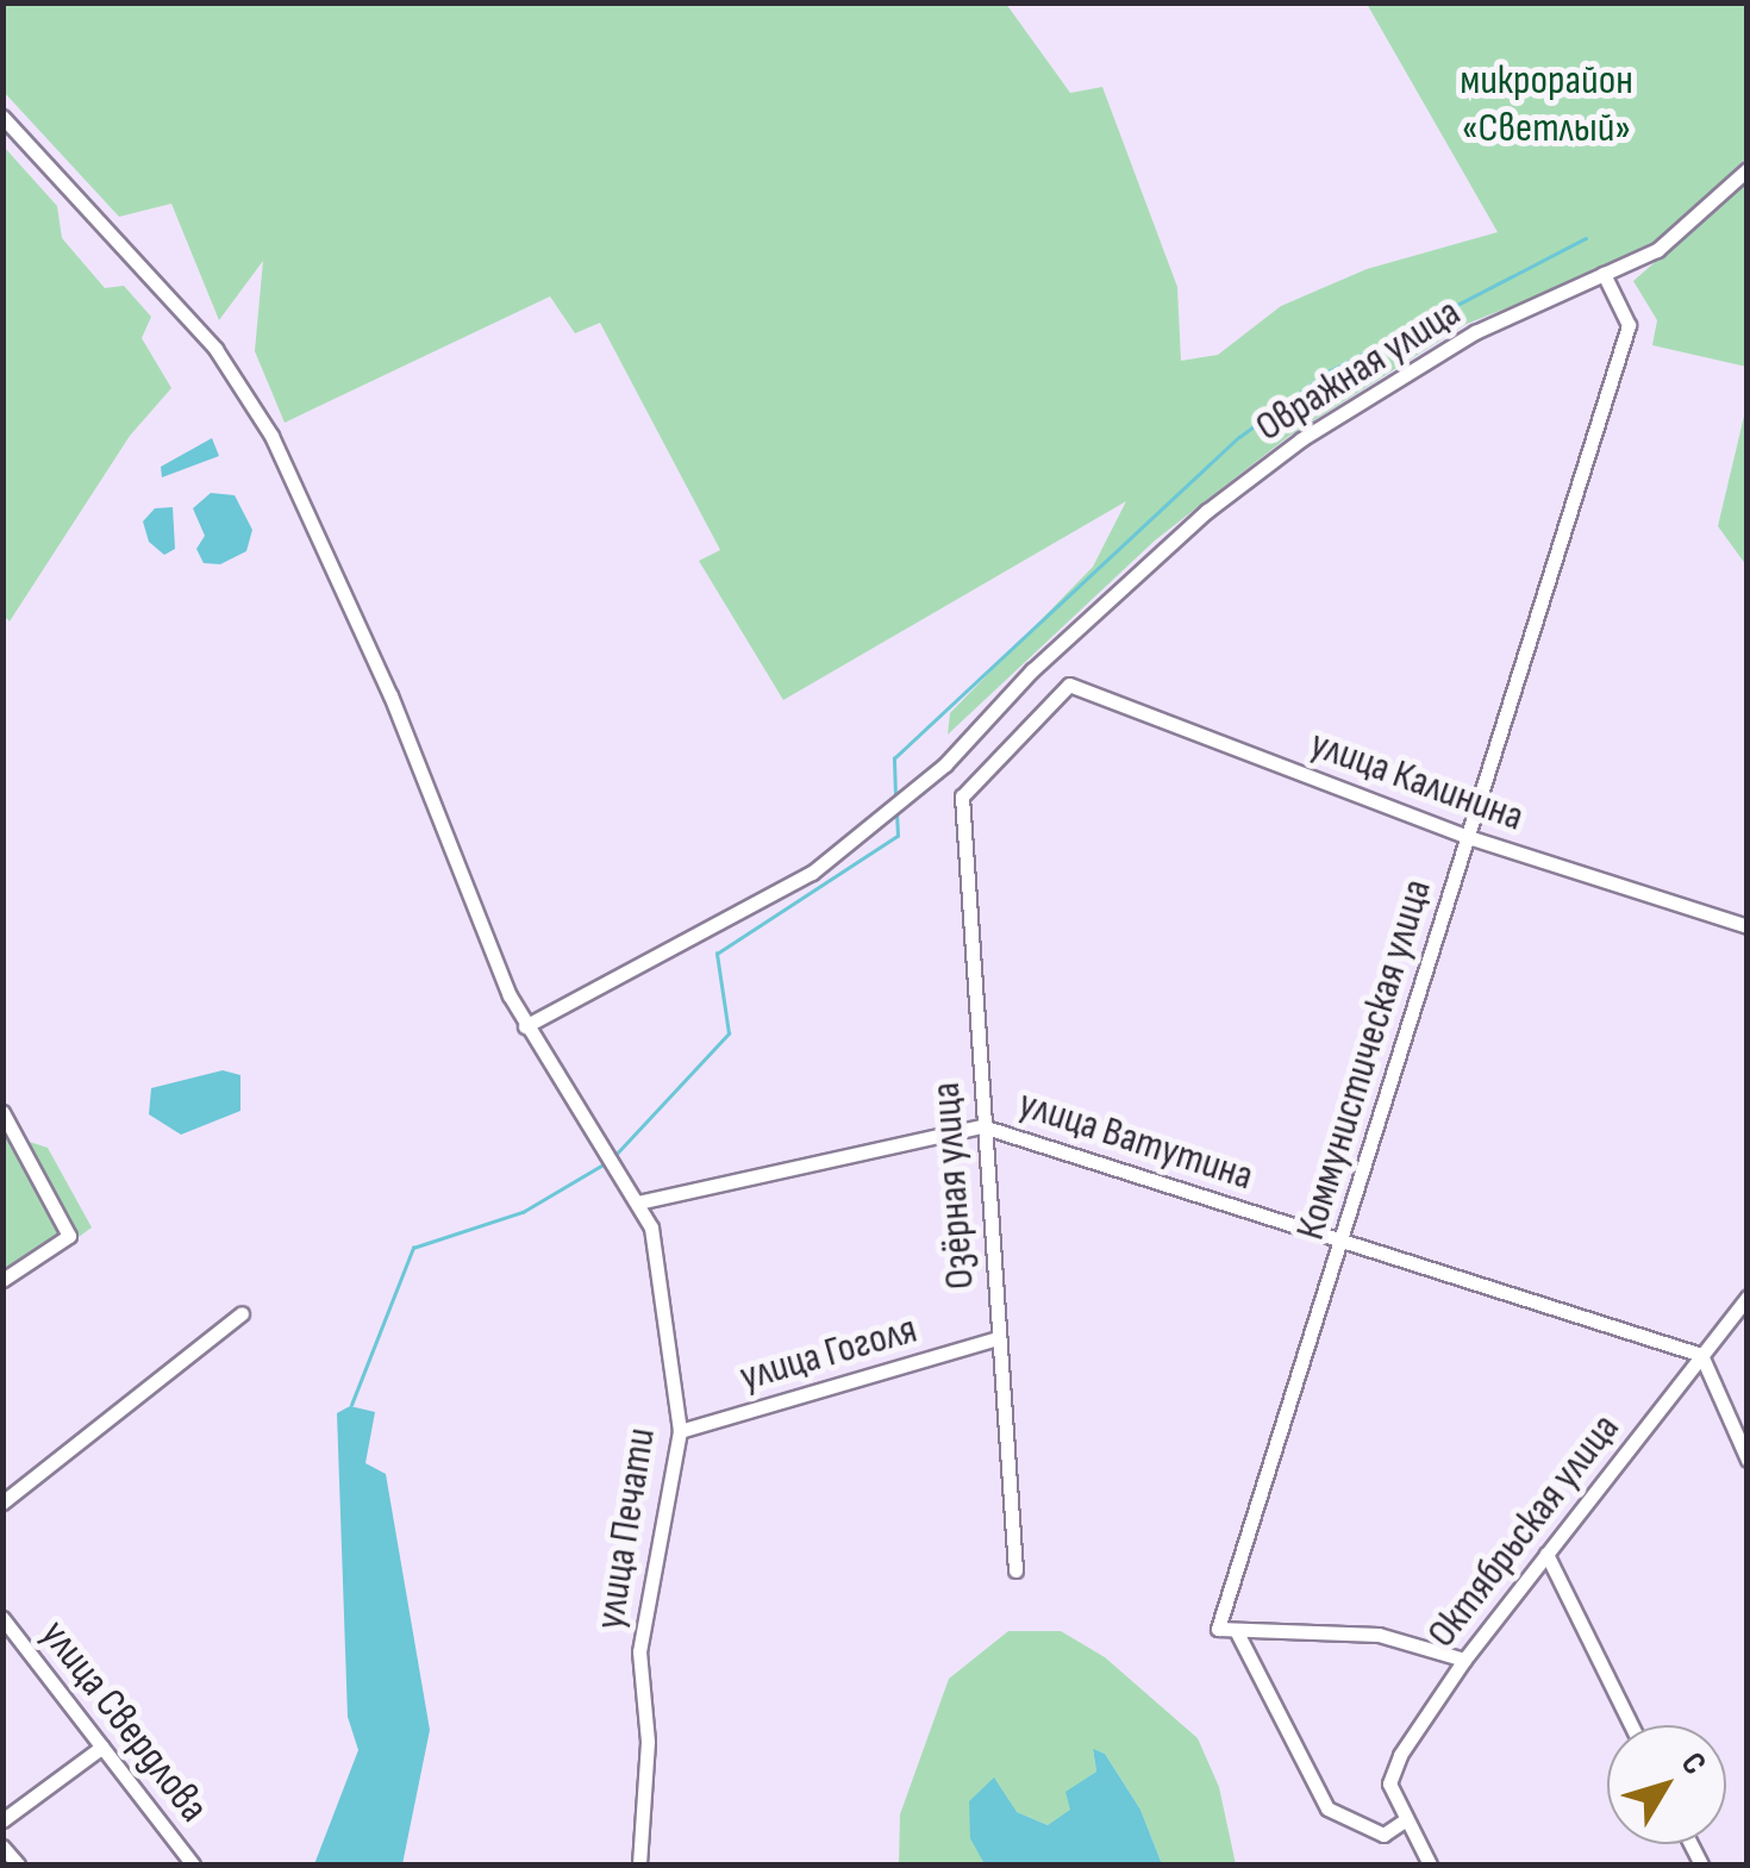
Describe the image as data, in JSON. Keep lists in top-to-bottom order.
{
  "streets": {
    "street": [
      "Овражная улица",
      "улица Калинина",
      "Коммунистическая улица",
      "улица Ватутина",
      "Озёрная улица",
      "улица Гоголя",
      "улица Печати",
      "Октябрьская улица",
      "улица Свердлова"
    ]
  },
  "crossings": [
    ["Овражная улица", "Коммунистическая улица"],
    ["Овражная улица", "улица Печати"],
    ["улица Калинина", "Коммунистическая улица"],
    ["улица Калинина", "Озёрная улица"],
    ["Коммунистическая улица", "улица Ватутина"],
    ["улица Ватутина", "Озёрная улица"],
    ["улица Ватутина", "улица Печати"],
    ["улица Ватутина", "Октябрьская улица"],
    ["Озёрная улица", "улица Гоголя"],
    ["улица Гоголя", "улица Печати"]
  ],
  "parks": ["микрорайон «Светлый»"],
  "north": "top right"
}
